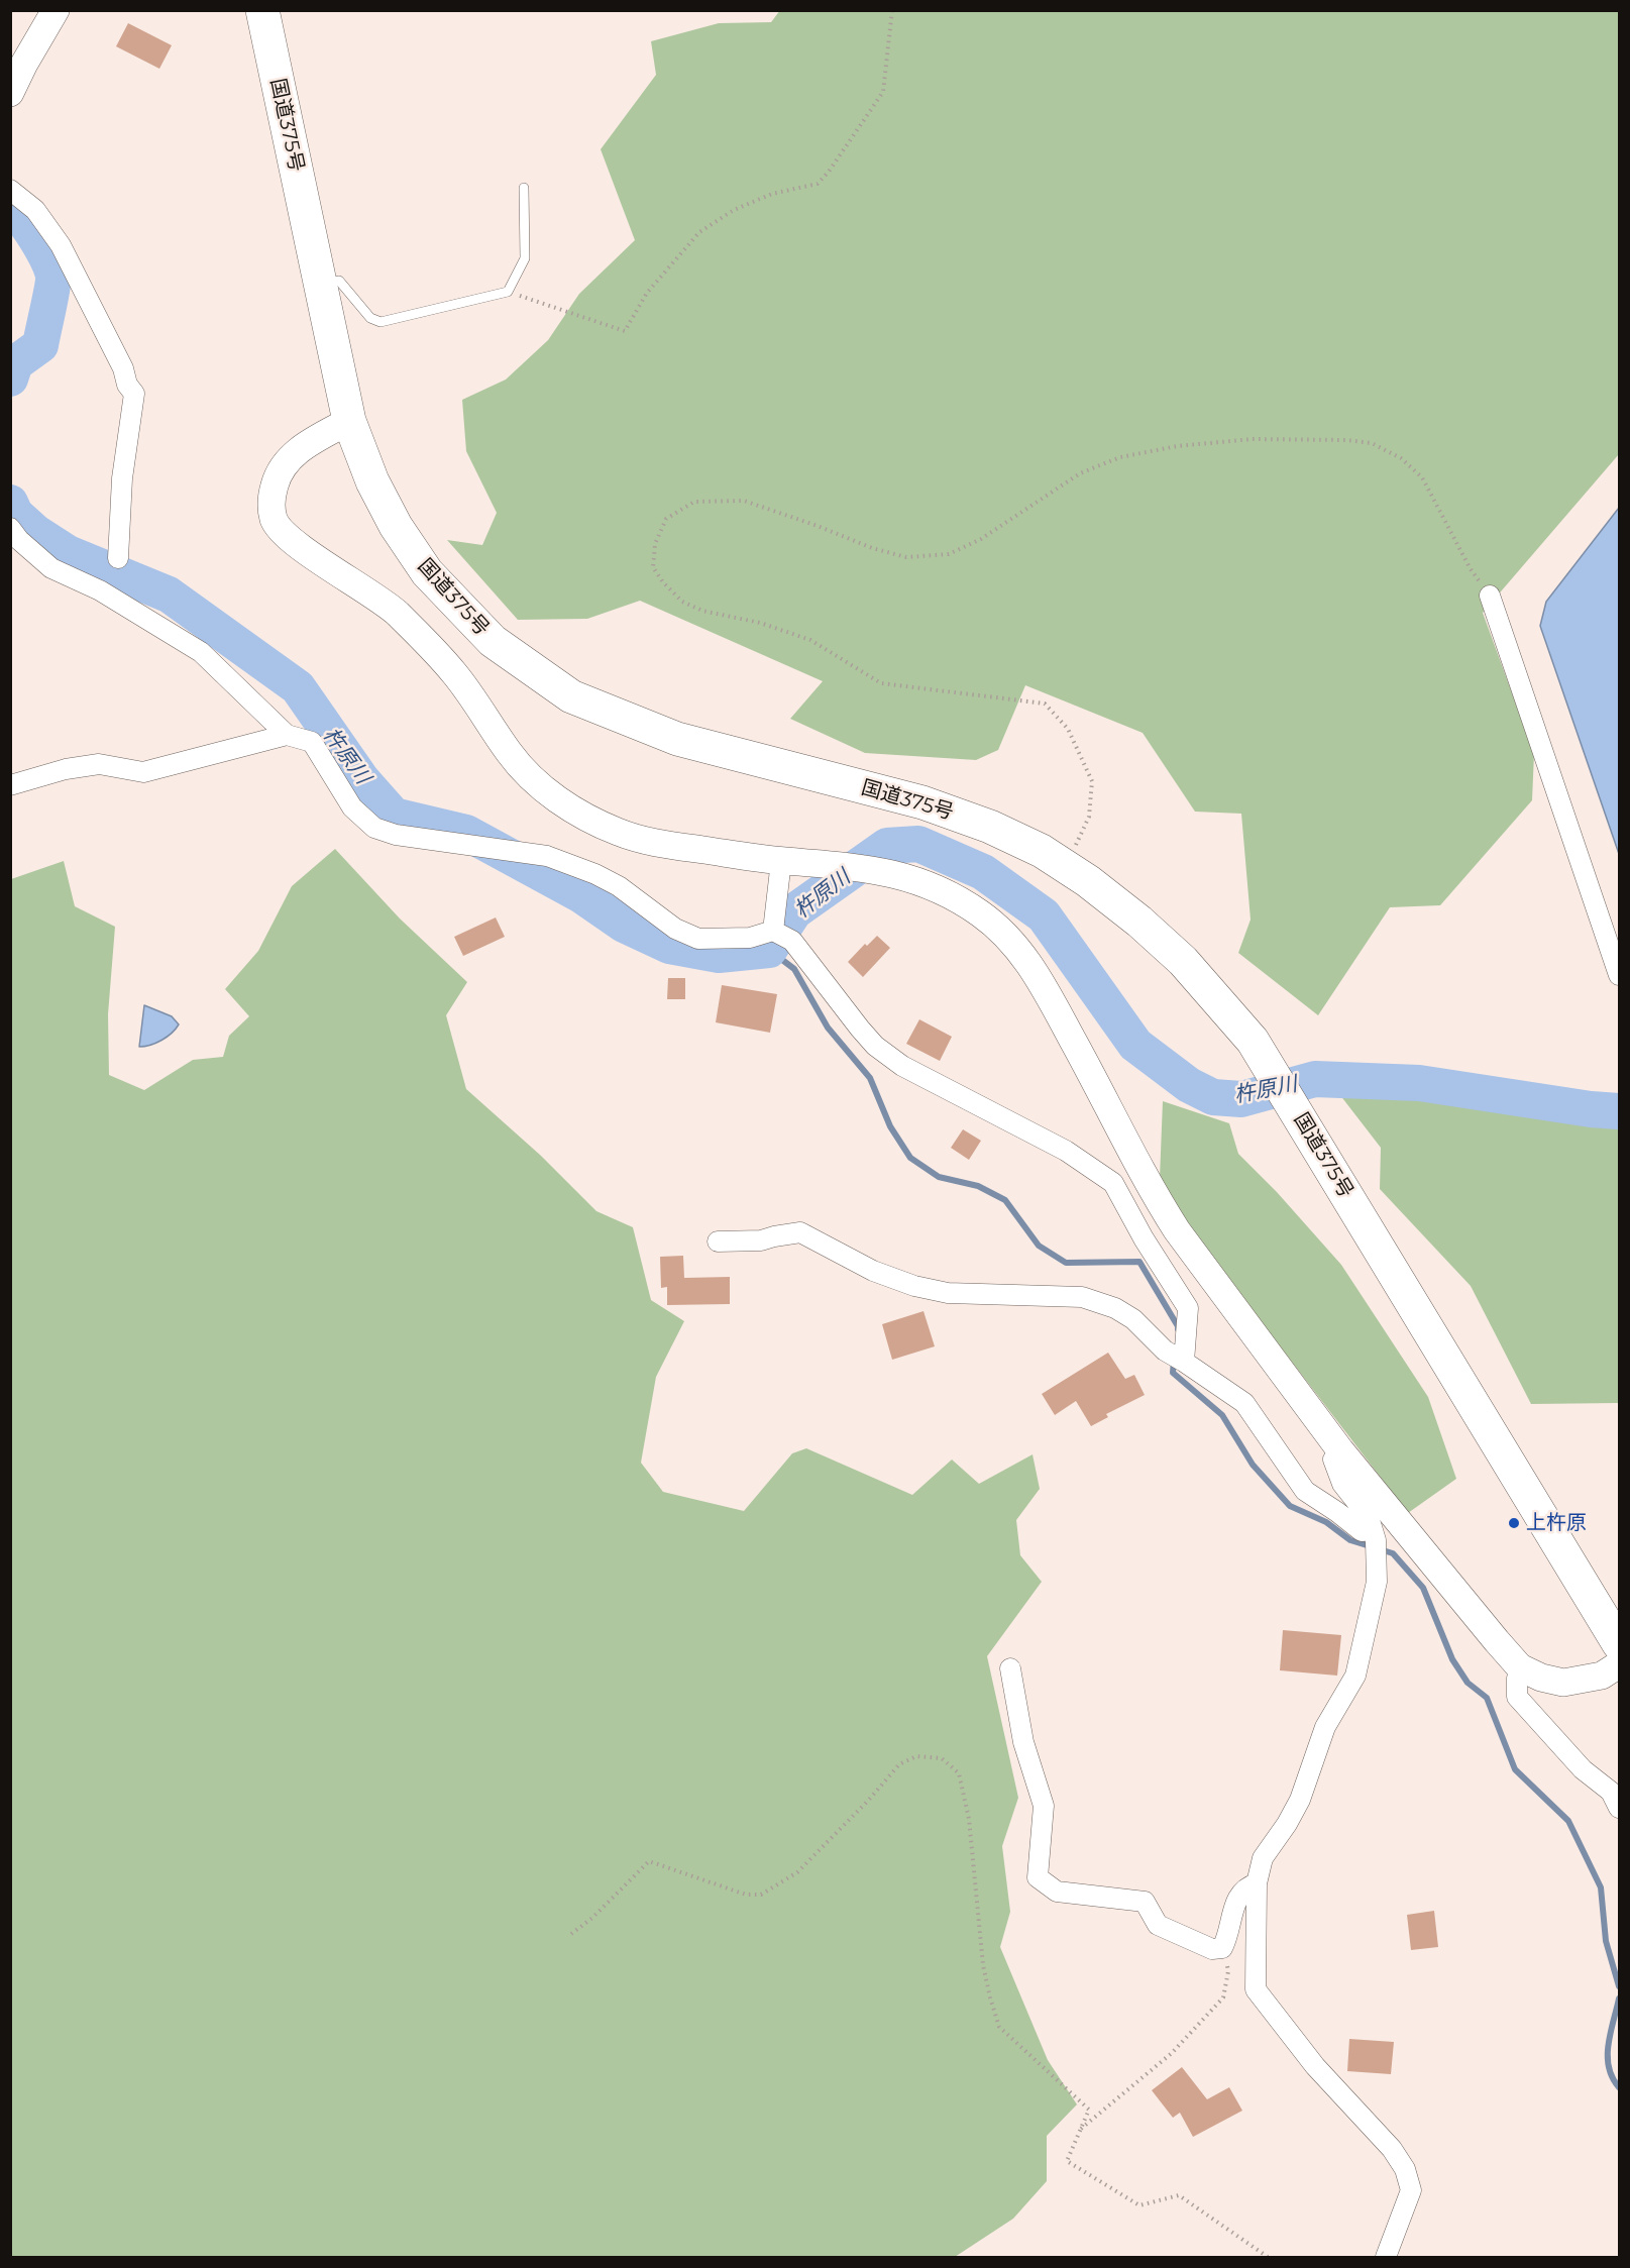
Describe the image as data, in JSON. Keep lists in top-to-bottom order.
{
  "streets": {
    "highway": ["国道375号"]
  },
  "water": ["杵原川"],
  "places": ["上杵原"]
}
